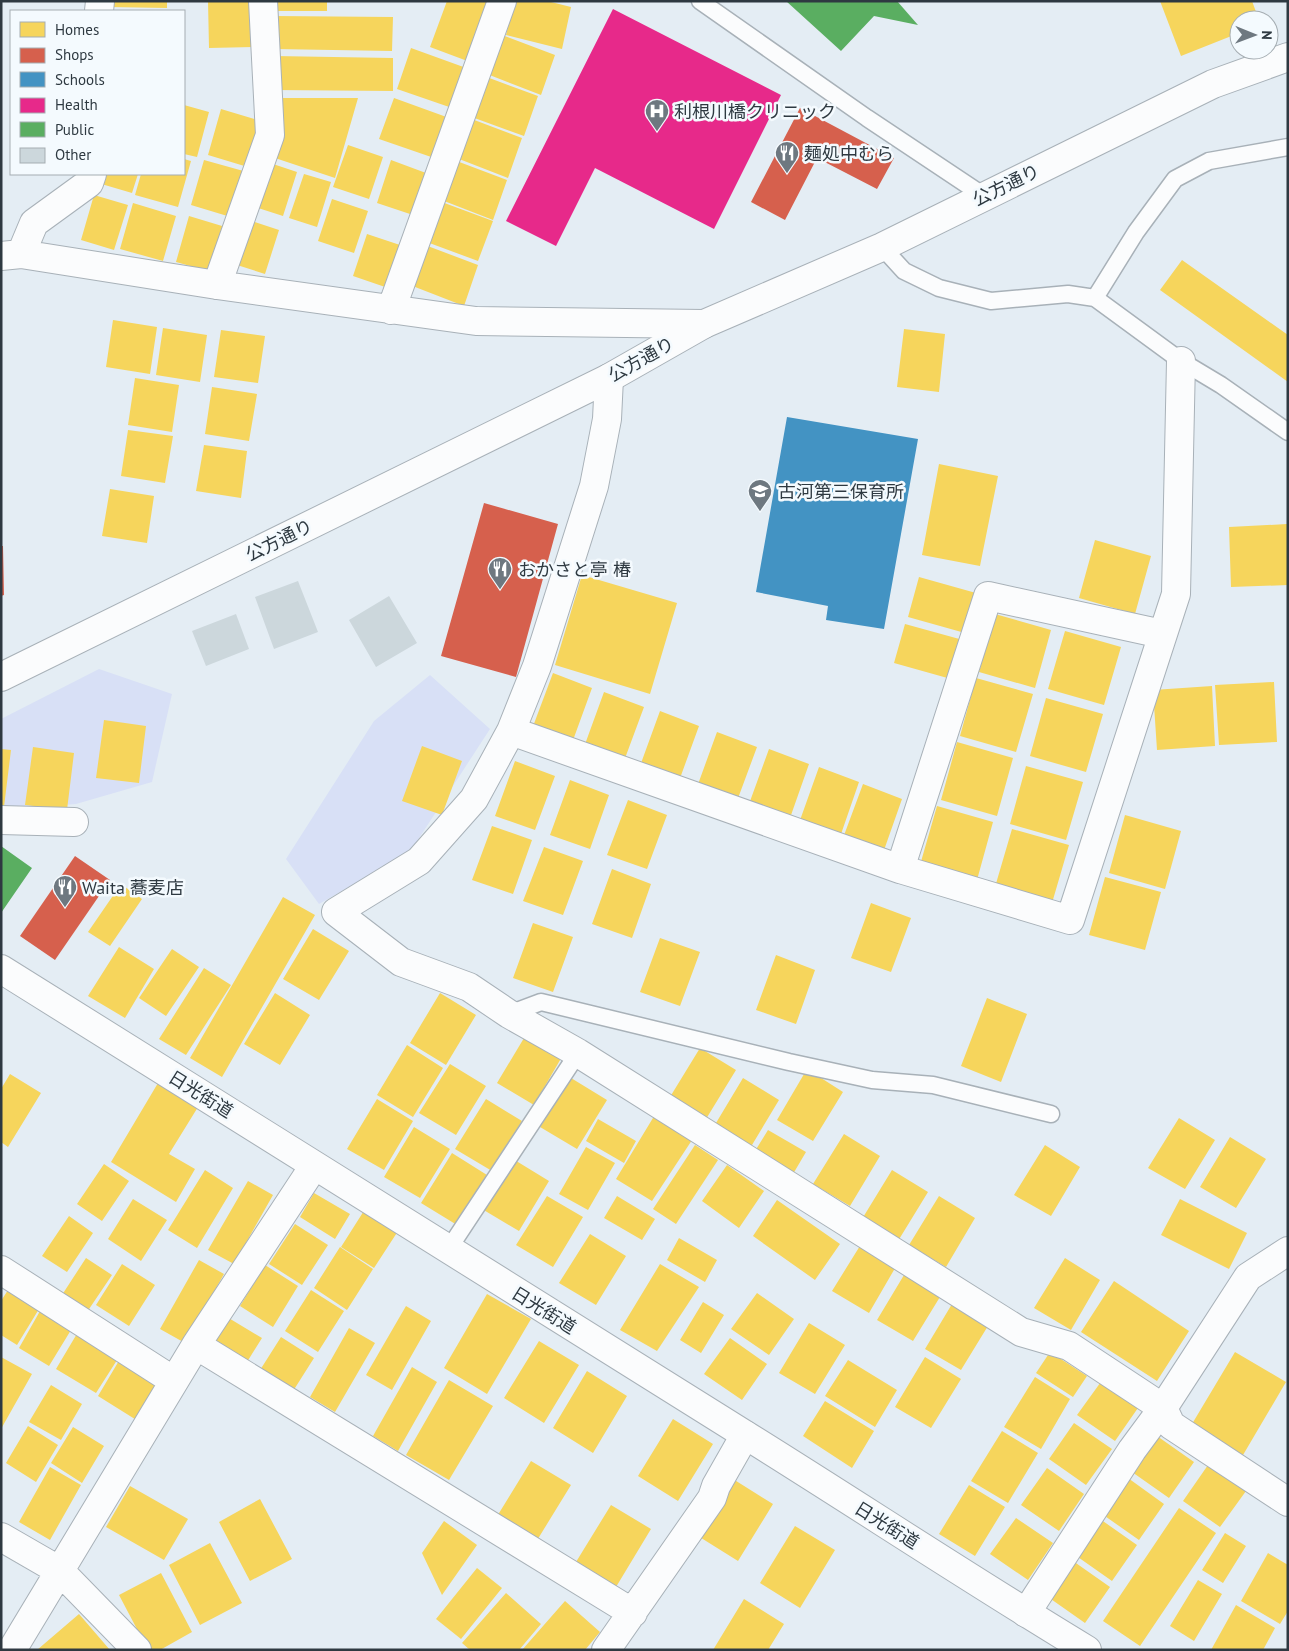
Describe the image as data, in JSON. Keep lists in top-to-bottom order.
{
  "streets": {
    "street": ["公方通り", "日光街道"]
  },
  "places": {
    "hospital": ["利根川橋クリニック"],
    "restaurant": ["麺処中むら", "おかさと亭 椿", "Waita 蕎麦店"],
    "school or university": ["古河第三保育所"]
  },
  "legend": [
    "Homes",
    "Shops",
    "Schools",
    "Health",
    "Public",
    "Other"
  ],
  "north": "right"
}
